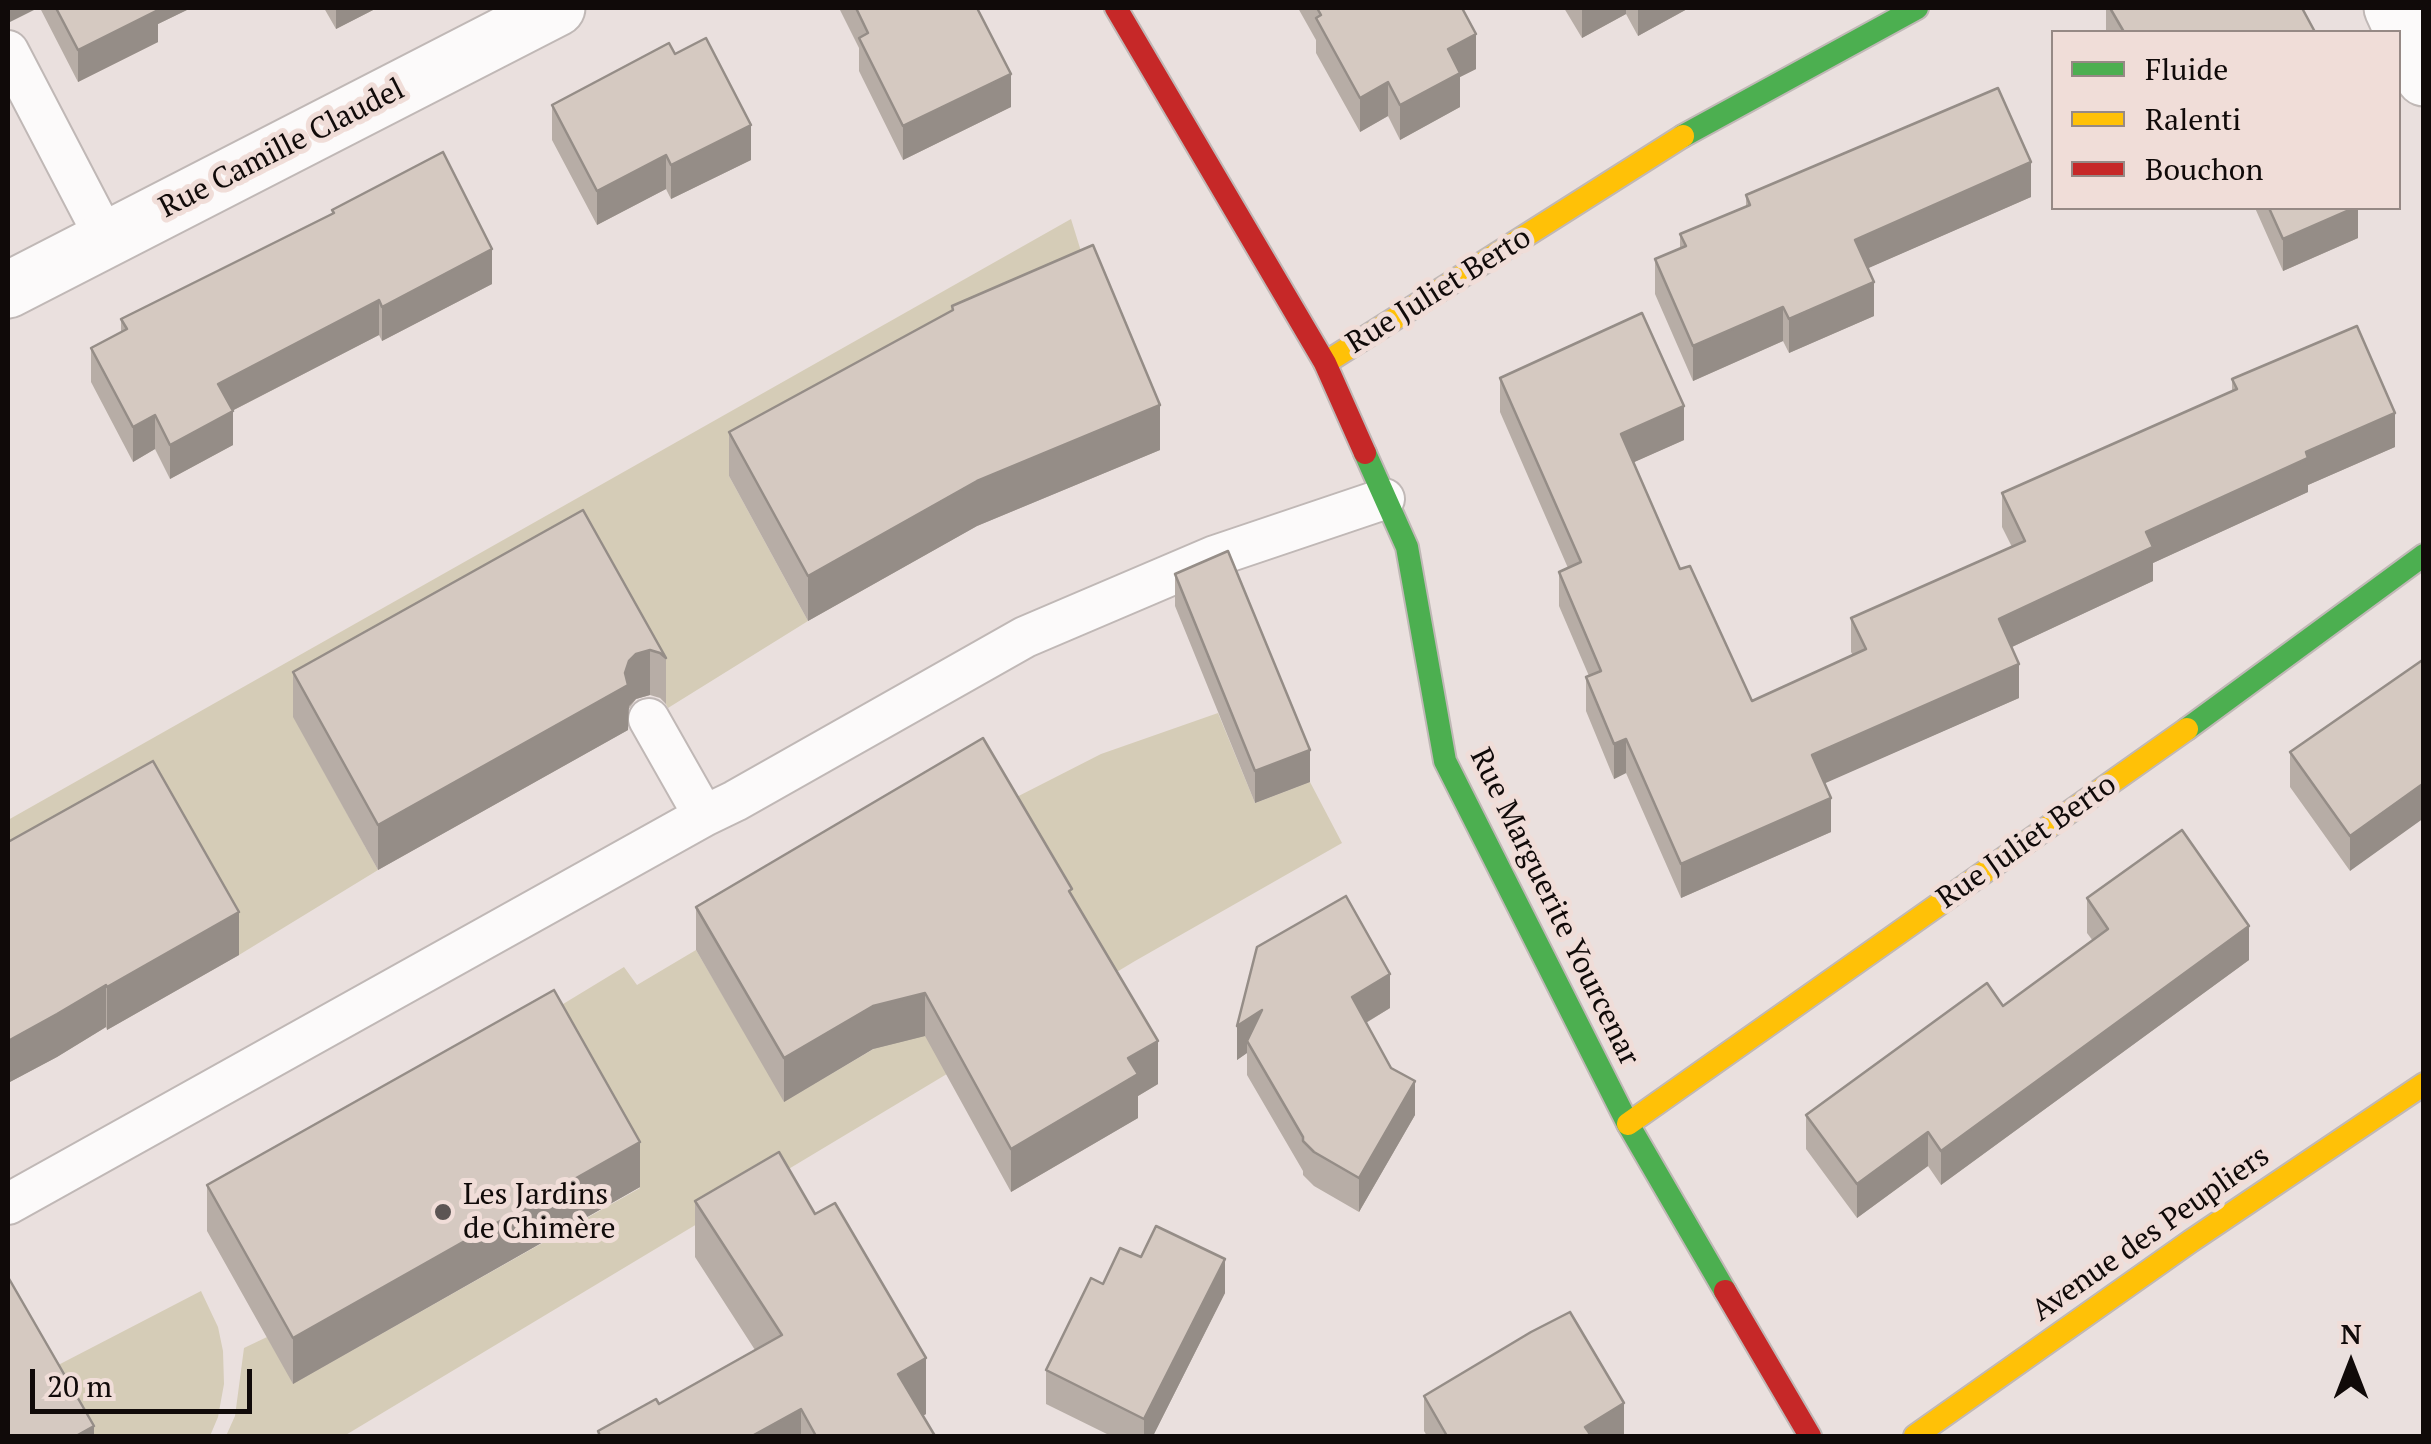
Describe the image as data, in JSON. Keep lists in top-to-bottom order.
{
  "streets": {
    "street": [
      "Rue Camille Claudel",
      "Rue Juliet Berto",
      "Rue Marguerite Yourcenar",
      "Avenue des Peupliers"
    ]
  },
  "crossings": [
    ["Rue Juliet Berto", "Rue Marguerite Yourcenar"]
  ],
  "places": ["Les Jardins de Chimère"],
  "legend": ["Fluide", "Ralenti", "Bouchon"],
  "scale_bar": "20 m",
  "north": "top"
}
